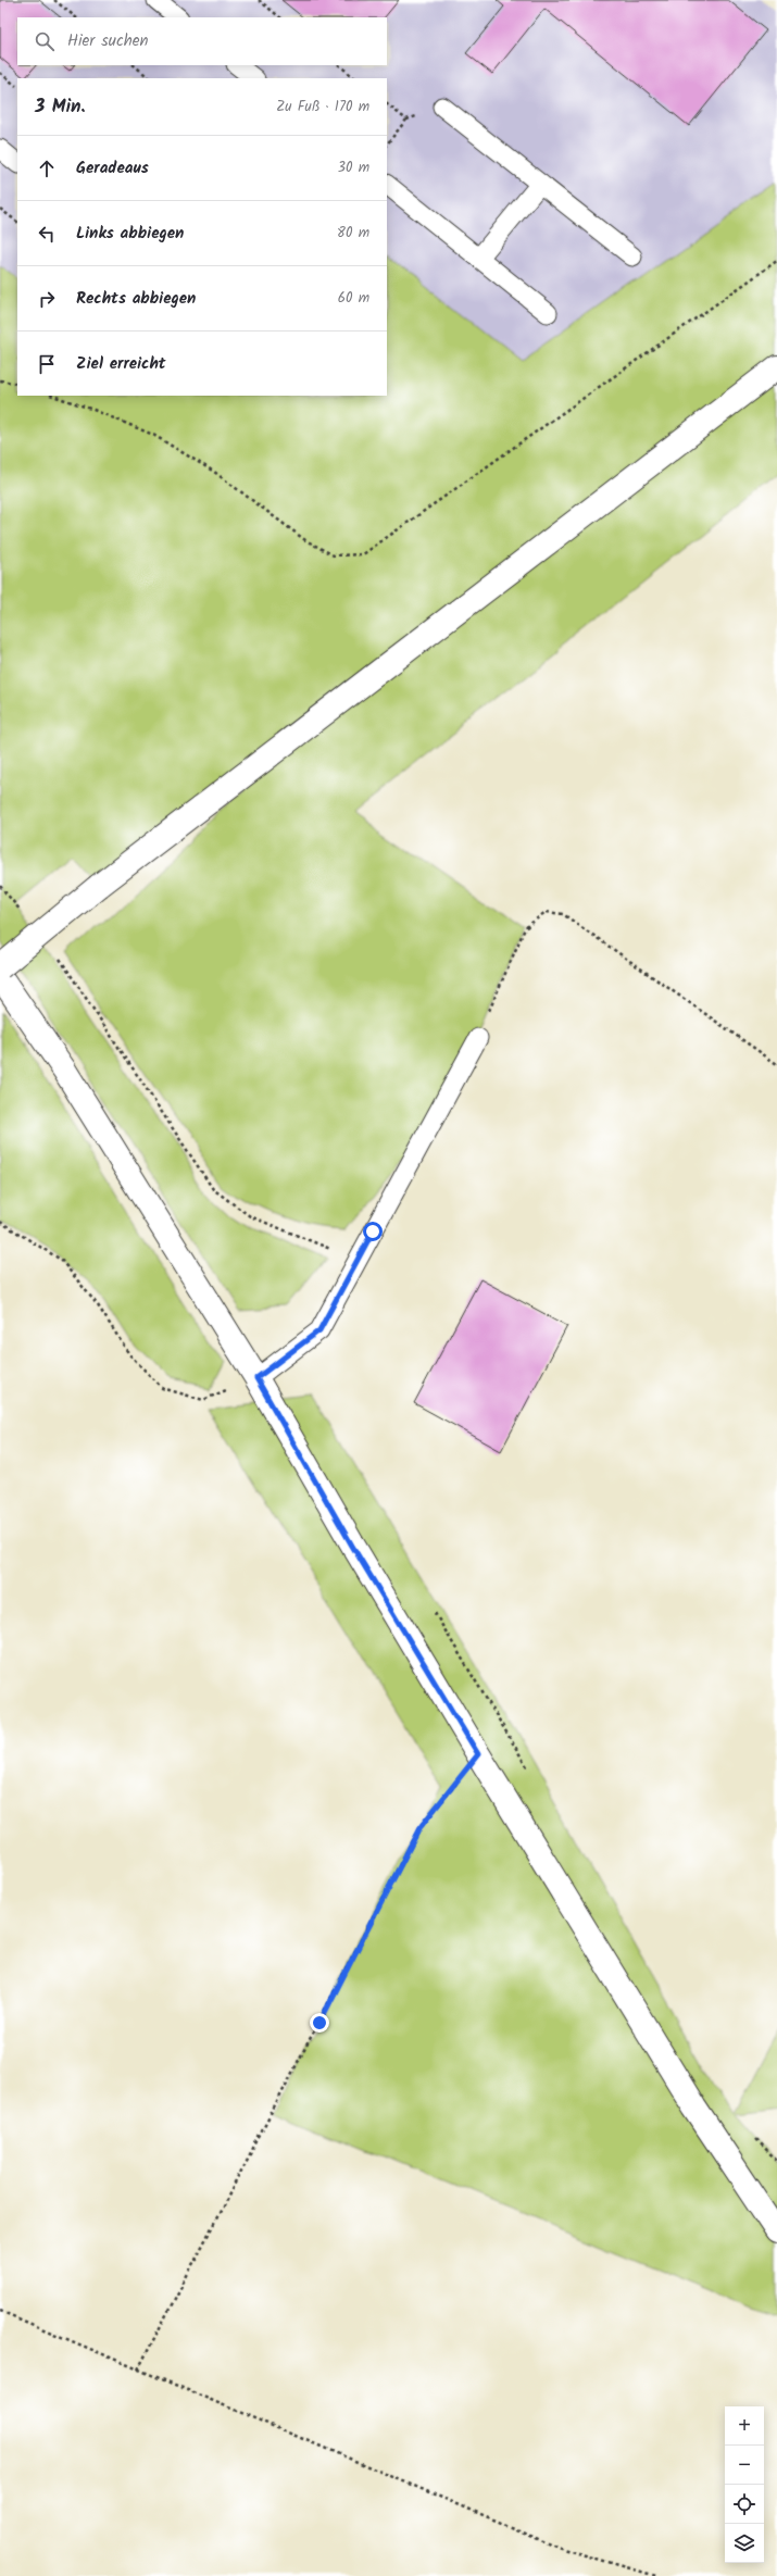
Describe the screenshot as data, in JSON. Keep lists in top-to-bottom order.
{
  "page": {
    "search": "Hier suchen",
    "heading": ["3 Min.", "Zu Fuß · 170 m"],
    "list": [
      ["Geradeaus", "30 m"],
      ["Links abbiegen", "80 m"],
      ["Rechts abbiegen", "60 m"],
      "Ziel erreicht"
    ],
    "map_buttons": ["+", "−"]
  }
}
